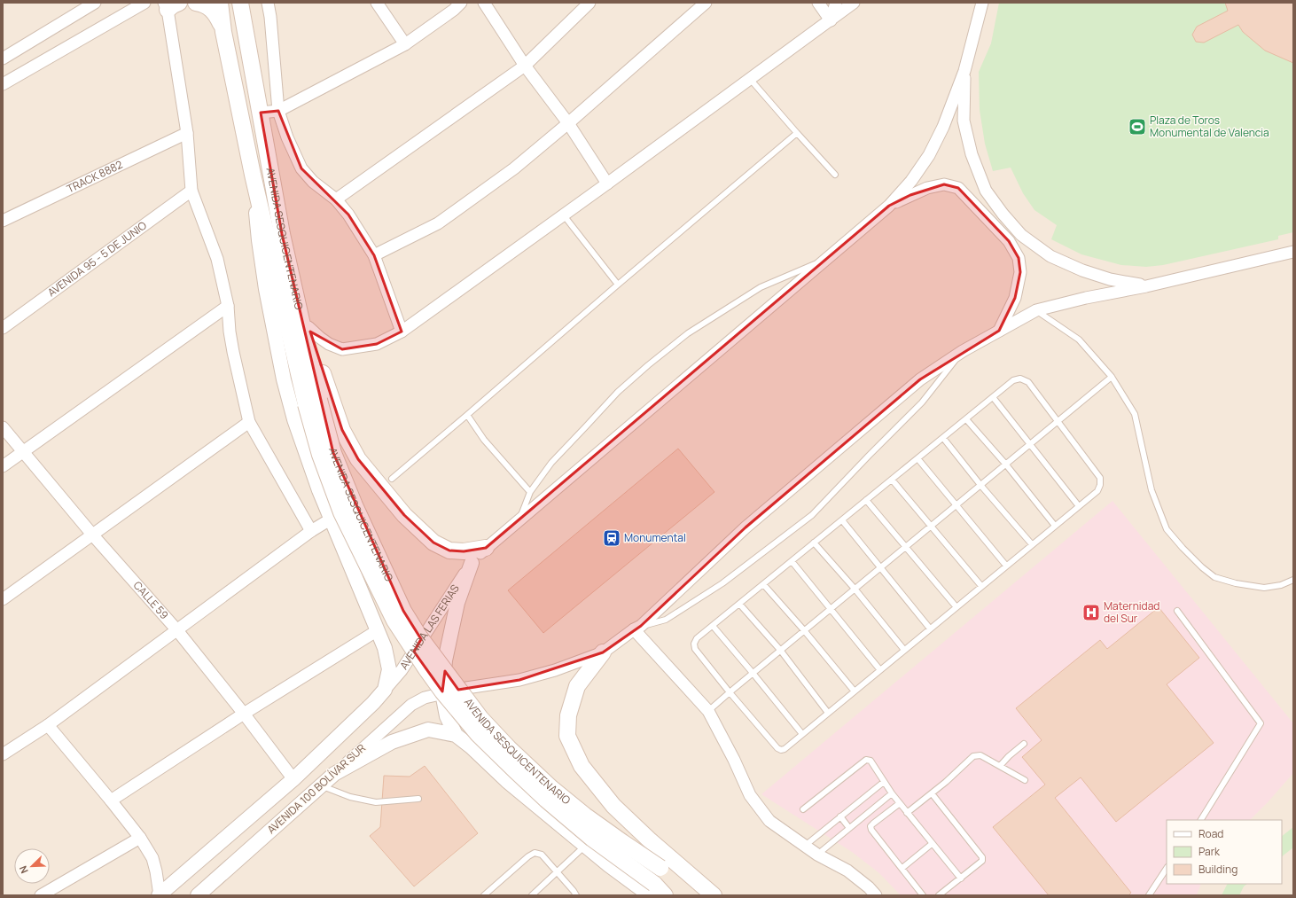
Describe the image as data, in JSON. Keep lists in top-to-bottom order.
{
  "streets": {
    "main road": ["AVENIDA SESQUICENTENARIO"],
    "street": [
      "TRACK 8882",
      "AVENIDA 95 - 5 DE JUNIO",
      "CALLE 59",
      "AVENIDA LAS FERIAS",
      "AVENIDA 100 BOLÍVAR SUR"
    ]
  },
  "places": {
    "sports": ["Plaza de Toros Monumental de Valencia"],
    "station": ["Monumental"],
    "hospital": ["Maternidad del Sur"]
  },
  "legend": ["Road", "Park", "Building"],
  "north": "bottom left"
}
